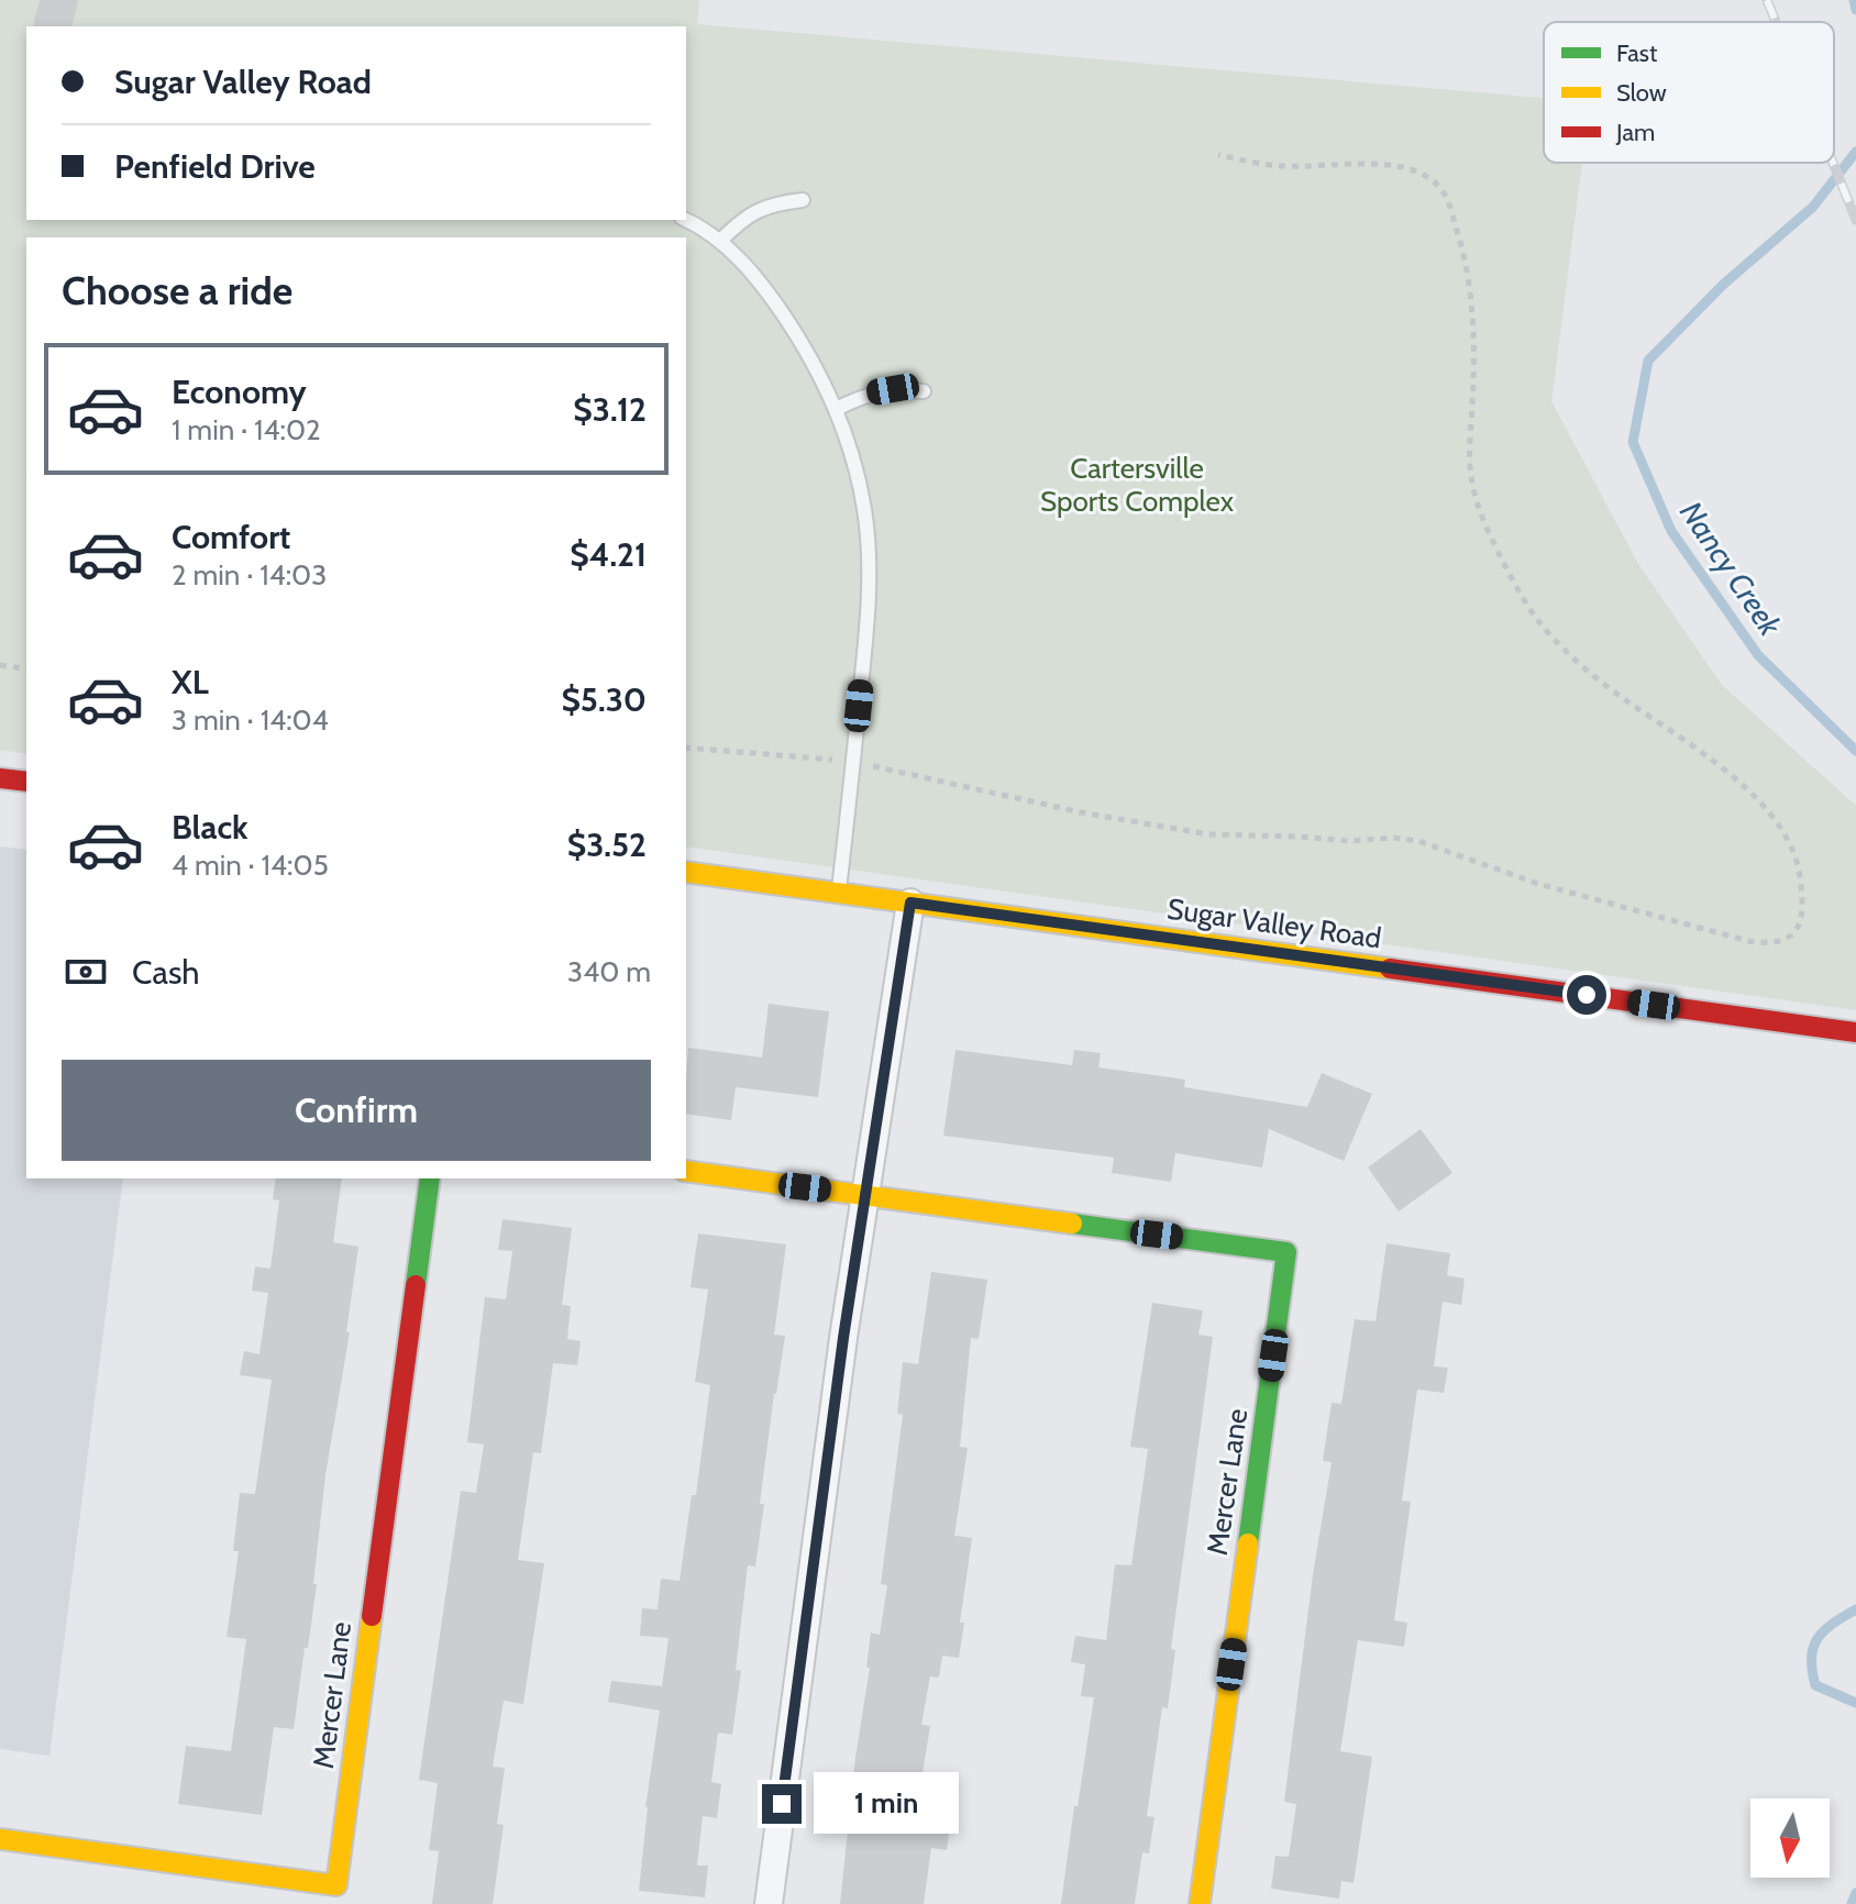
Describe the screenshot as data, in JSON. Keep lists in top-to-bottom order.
{
  "streets": {
    "street": ["Sugar Valley Road", "Mercer Lane"]
  },
  "water": ["Nancy Creek"],
  "parks": ["Cartersville Sports Complex"],
  "legend": ["Fast", "Slow", "Jam"],
  "north": "bottom",
  "page": {
    "banner": ["Sugar Valley Road", "Penfield Drive"],
    "heading": "Choose a ride",
    "list": [
      {
        "name": "Economy",
        "note": "1 min · 14:02",
        "value": "$3.12"
      },
      {
        "name": "Comfort",
        "note": "2 min · 14:03",
        "value": "$4.21"
      },
      {
        "name": "XL",
        "note": "3 min · 14:04",
        "value": "$5.30"
      },
      {
        "name": "Black",
        "note": "4 min · 14:05",
        "value": "$3.52"
      }
    ],
    "pay": ["Cash", "340 m"],
    "buttons": "Confirm",
    "bubble": "1 min"
  }
}
